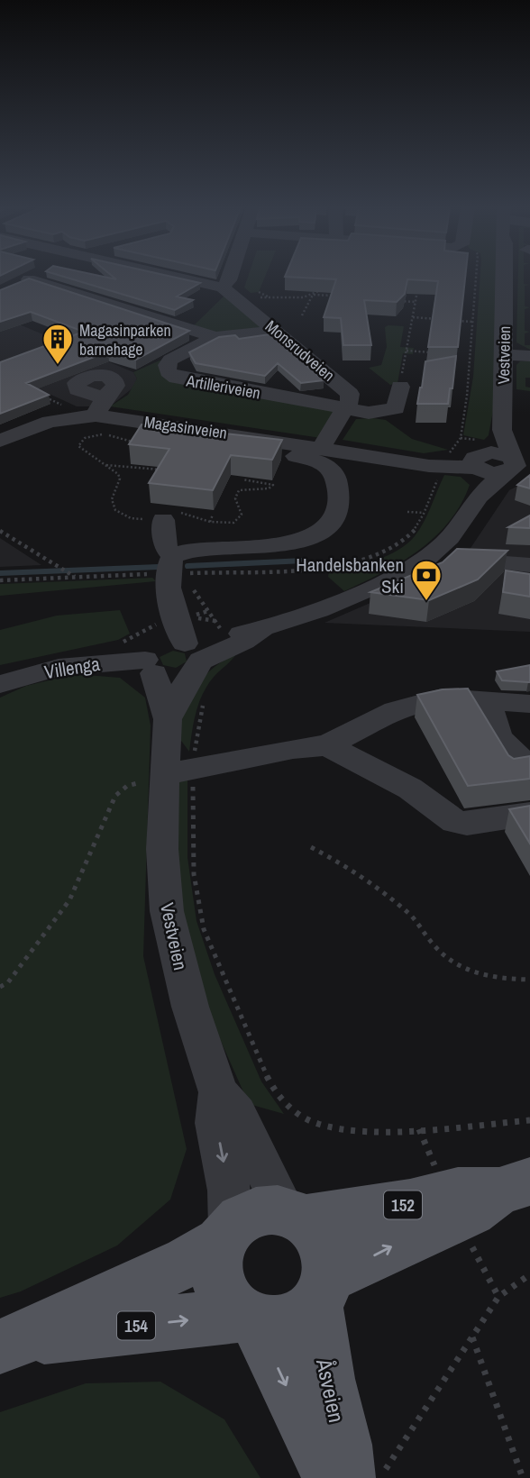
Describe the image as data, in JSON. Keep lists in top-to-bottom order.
{
  "streets": {
    "main road": ["152", "154", "Åsveien"],
    "street": [
      "Monsrudveien",
      "Vestveien",
      "Artilleriveien",
      "Magasinveien",
      "Villenga"
    ]
  },
  "crossings": [
    ["Monsrudveien", "Artilleriveien"],
    ["Vestveien", "Villenga"],
    ["Vestveien", "152"],
    ["Vestveien", "154"],
    ["Vestveien", "Åsveien"],
    ["152", "154"],
    ["152", "Åsveien"],
    ["154", "Åsveien"]
  ],
  "places": {
    "building": ["Magasinparken barnehage"],
    "bank": ["Handelsbanken Ski"]
  }
}
